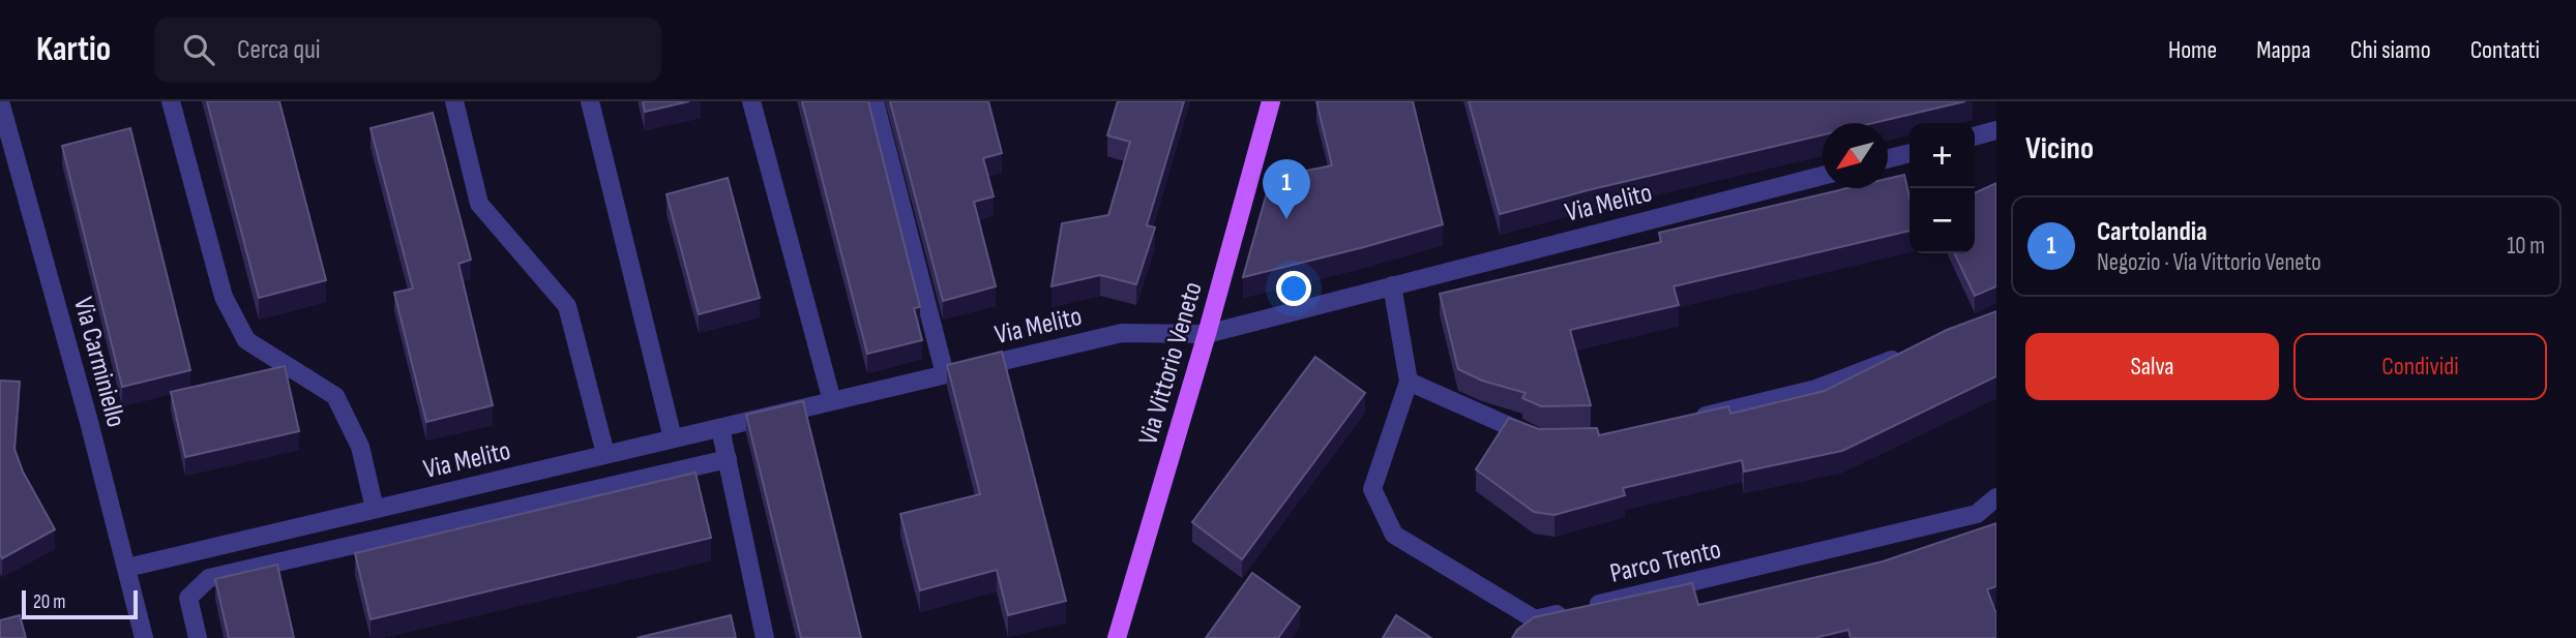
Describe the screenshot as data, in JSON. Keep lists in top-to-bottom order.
{
  "streets": {
    "main road": ["Via Vittorio Veneto"],
    "street": ["Via Melito", "Via Carminiello", "Parco Trento"]
  },
  "crossings": [
    ["Via Melito", "Via Carminiello"],
    ["Via Melito", "Via Vittorio Veneto"],
    ["Via Melito", "Parco Trento"]
  ],
  "scale_bar": "20 m",
  "north": "bottom left",
  "page": {
    "header": "Kartio",
    "search": "Cerca qui",
    "nav": [
      "Home",
      "Mappa",
      "Chi siamo",
      "Contatti"
    ],
    "heading": "Vicino",
    "map_buttons": ["+", "−"],
    "pins": "1",
    "list": [
      {
        "mark": "1",
        "name": "Cartolandia",
        "note": "Negozio · Via Vittorio Veneto",
        "value": "10 m"
      }
    ],
    "buttons": ["Salva", "Condividi"],
    "scale": "20 m"
  }
}
